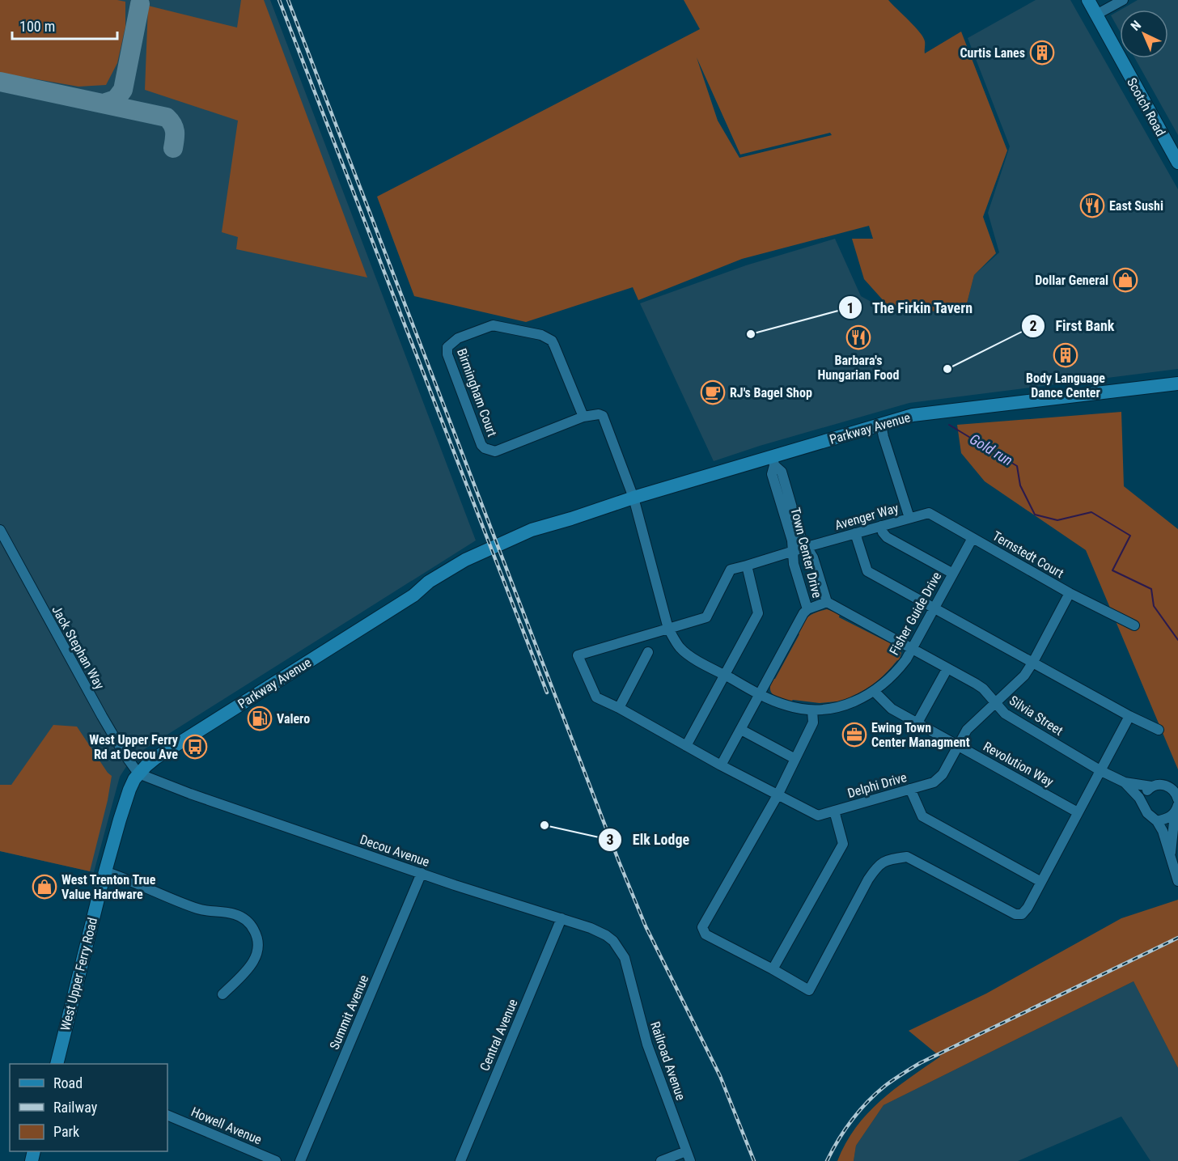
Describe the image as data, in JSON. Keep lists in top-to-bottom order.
{
  "streets": {
    "main road": ["Scotch Road", "Parkway Avenue", "West Upper Ferry Road"],
    "street": [
      "Birmingham Court",
      "Avenger Way",
      "Town Center Drive",
      "Ternstedt Court",
      "Fisher Guide Drive",
      "Jack Stephan Way",
      "Silvia Street",
      "Revolution Way",
      "Delphi Drive",
      "Decou Avenue",
      "Summit Avenue",
      "Central Avenue",
      "Railroad Avenue",
      "Howell Avenue"
    ]
  },
  "crossings": [
    ["Birmingham Court", "Fisher Guide Drive"],
    ["Parkway Avenue", "Avenger Way"],
    ["Parkway Avenue", "Town Center Drive"],
    ["Parkway Avenue", "Fisher Guide Drive"],
    ["Parkway Avenue", "Jack Stephan Way"],
    ["Parkway Avenue", "Decou Avenue"],
    ["Parkway Avenue", "West Upper Ferry Road"],
    ["Avenger Way", "Town Center Drive"],
    ["Avenger Way", "Ternstedt Court"],
    ["Avenger Way", "Fisher Guide Drive"],
    ["Avenger Way", "Delphi Drive"],
    ["Town Center Drive", "Fisher Guide Drive"],
    ["Town Center Drive", "Silvia Street"],
    ["Town Center Drive", "Delphi Drive"],
    ["Ternstedt Court", "Fisher Guide Drive"],
    ["Ternstedt Court", "Delphi Drive"],
    ["Fisher Guide Drive", "Silvia Street"],
    ["Fisher Guide Drive", "Revolution Way"],
    ["Fisher Guide Drive", "Delphi Drive"],
    ["Jack Stephan Way", "Decou Avenue"],
    ["Jack Stephan Way", "West Upper Ferry Road"],
    ["Silvia Street", "Delphi Drive"],
    ["Revolution Way", "Delphi Drive"],
    ["Decou Avenue", "West Upper Ferry Road"],
    ["Decou Avenue", "Summit Avenue"],
    ["Decou Avenue", "Central Avenue"],
    ["Decou Avenue", "Railroad Avenue"]
  ],
  "water": ["Gold run"],
  "places": {
    "building": ["Curtis Lanes", "Body Language Dance Center"],
    "restaurant": ["East Sushi", "Barbara's Hungarian Food"],
    "shop": ["Dollar General", "West Trenton True Value Hardware"],
    "other": ["The Firkin Tavern", "First Bank", "Elk Lodge"],
    "cafe": ["RJ's Bagel Shop"],
    "fuel station": ["Valero"],
    "office": ["Ewing Town Center Managment"],
    "bus stop": ["West Upper Ferry Rd at Decou Ave"]
  },
  "legend": ["Road", "Railway", "Park"],
  "scale_bar": "100 m",
  "north": "top left"
}
